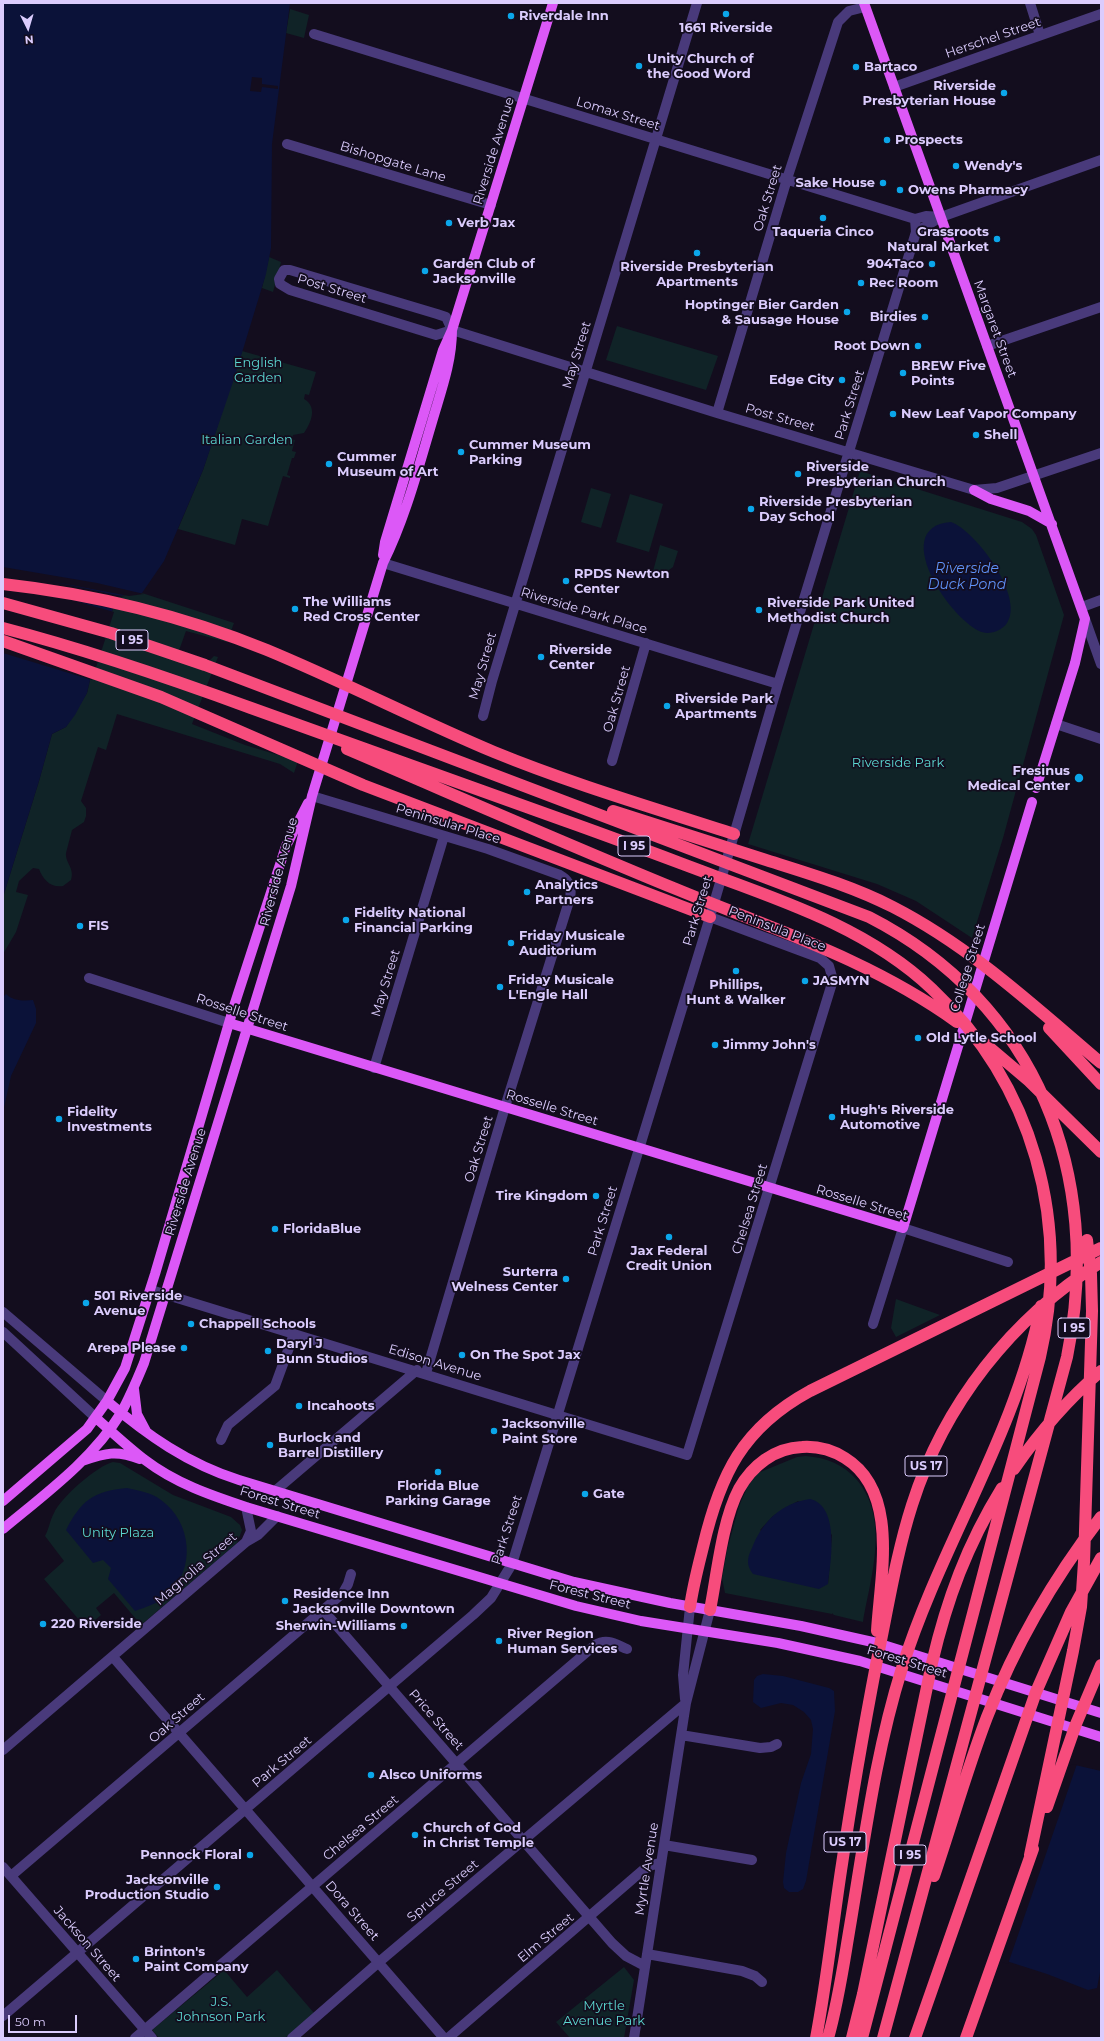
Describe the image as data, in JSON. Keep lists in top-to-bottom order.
{
  "streets": {
    "highway": ["I 95", "US 17"],
    "main road": [
      "Riverside Avenue",
      "Margaret Street",
      "College Street",
      "Rosselle Street",
      "Forest Street"
    ],
    "street": [
      "Herschel Street",
      "Lomax Street",
      "Bishopgate Lane",
      "Oak Street",
      "Post Street",
      "May Street",
      "Park Street",
      "Riverside Park Place",
      "Peninsular Place",
      "Peninsula Place",
      "Chelsea Street",
      "Edison Avenue",
      "Magnolia Street",
      "Price Street",
      "Myrtle Avenue",
      "Spruce Street",
      "Dora Street",
      "Elm Street",
      "Jackson Street"
    ]
  },
  "crossings": [
    ["Herschel Street", "Margaret Street"],
    ["Lomax Street", "Riverside Avenue"],
    ["Lomax Street", "Oak Street"],
    ["Lomax Street", "May Street"],
    ["Lomax Street", "Park Street"],
    ["Riverside Avenue", "Bishopgate Lane"],
    ["Riverside Avenue", "Post Street"],
    ["Riverside Avenue", "Riverside Park Place"],
    ["Riverside Avenue", "Peninsular Place"],
    ["Riverside Avenue", "Rosselle Street"],
    ["Riverside Avenue", "Edison Avenue"],
    ["Riverside Avenue", "Forest Street"],
    ["Oak Street", "Post Street"],
    ["Oak Street", "Margaret Street"],
    ["Oak Street", "Riverside Park Place"],
    ["Oak Street", "Peninsular Place"],
    ["Oak Street", "Rosselle Street"],
    ["Oak Street", "Edison Avenue"],
    ["Oak Street", "Price Street"],
    ["Oak Street", "Dora Street"],
    ["Oak Street", "Jackson Street"],
    ["Post Street", "Margaret Street"],
    ["Post Street", "May Street"],
    ["Post Street", "Park Street"],
    ["Margaret Street", "College Street"],
    ["May Street", "Riverside Park Place"],
    ["May Street", "Peninsular Place"],
    ["May Street", "Rosselle Street"],
    ["Park Street", "Riverside Park Place"],
    ["Park Street", "Peninsula Place"],
    ["Park Street", "Rosselle Street"],
    ["Park Street", "Edison Avenue"],
    ["Park Street", "Forest Street"],
    ["Park Street", "Price Street"],
    ["Park Street", "Dora Street"],
    ["Park Street", "Jackson Street"],
    ["Peninsula Place", "Chelsea Street"],
    ["College Street", "Rosselle Street"],
    ["Rosselle Street", "Chelsea Street"],
    ["Chelsea Street", "Edison Avenue"],
    ["Chelsea Street", "Price Street"],
    ["Chelsea Street", "Dora Street"],
    ["Chelsea Street", "Jackson Street"],
    ["Forest Street", "Magnolia Street"],
    ["Forest Street", "Myrtle Avenue"],
    ["Magnolia Street", "Dora Street"],
    ["Price Street", "Myrtle Avenue"],
    ["Price Street", "Spruce Street"],
    ["Price Street", "Elm Street"],
    ["Myrtle Avenue", "Spruce Street"],
    ["Myrtle Avenue", "Elm Street"],
    ["Spruce Street", "Dora Street"]
  ],
  "water": ["Riverside Duck Pond"],
  "parks": [
    "English Garden",
    "Italian Garden",
    "Riverside Park",
    "Unity Plaza",
    "J.S. Johnson Park",
    "Myrtle Avenue Park"
  ],
  "places": [
    "1661 Riverside",
    "Riverdale Inn",
    "Unity Church of the Good Word",
    "Bartaco",
    "Riverside Presbyterian House",
    "Prospects",
    "Wendy's",
    "Sake House",
    "Owens Pharmacy",
    "Taqueria Cinco",
    "Verb Jax",
    "Grassroots Natural Market",
    "Riverside Presbyterian Apartments",
    "904Taco",
    "Garden Club of Jacksonville",
    "Rec Room",
    "Hoptinger Bier Garden & Sausage House",
    "Birdies",
    "Root Down",
    "BREW Five Points",
    "Edge City",
    "New Leaf Vapor Company",
    "Shell",
    "Cummer Museum Parking",
    "Cummer Museum of Art",
    "Riverside Presbyterian Church",
    "Riverside Presbyterian Day School",
    "RPDS Newton Center",
    "The Williams Red Cross Center",
    "Riverside Park United Methodist Church",
    "Riverside Center",
    "Riverside Park Apartments",
    "Fresinus Medical Center",
    "Analytics Partners",
    "Fidelity National Financial Parking",
    "FIS",
    "Friday Musicale Auditorium",
    "Phillips, Hunt & Walker",
    "JASMYN",
    "Friday Musicale L'Engle Hall",
    "Old Lytle School",
    "Jimmy John's",
    "Hugh's Riverside Automotive",
    "Fidelity Investments",
    "Tire Kingdom",
    "FloridaBlue",
    "Jax Federal Credit Union",
    "Surterra Welness Center",
    "501 Riverside Avenue",
    "Chappell Schools",
    "Arepa Please",
    "Daryl J Bunn Studios",
    "On The Spot Jax",
    "Incahoots",
    "Jacksonville Paint Store",
    "Burlock and Barrel Distillery",
    "Florida Blue Parking Garage",
    "Gate",
    "Residence Inn Jacksonville Downtown",
    "220 Riverside",
    "Sherwin-Williams",
    "River Region Human Services",
    "Alsco Uniforms",
    "Church of God in Christ Temple",
    "Pennock Floral",
    "Jacksonville Production Studio",
    "Brinton's Paint Company"
  ],
  "scale_bar": "50 m",
  "north": "bottom"
}
